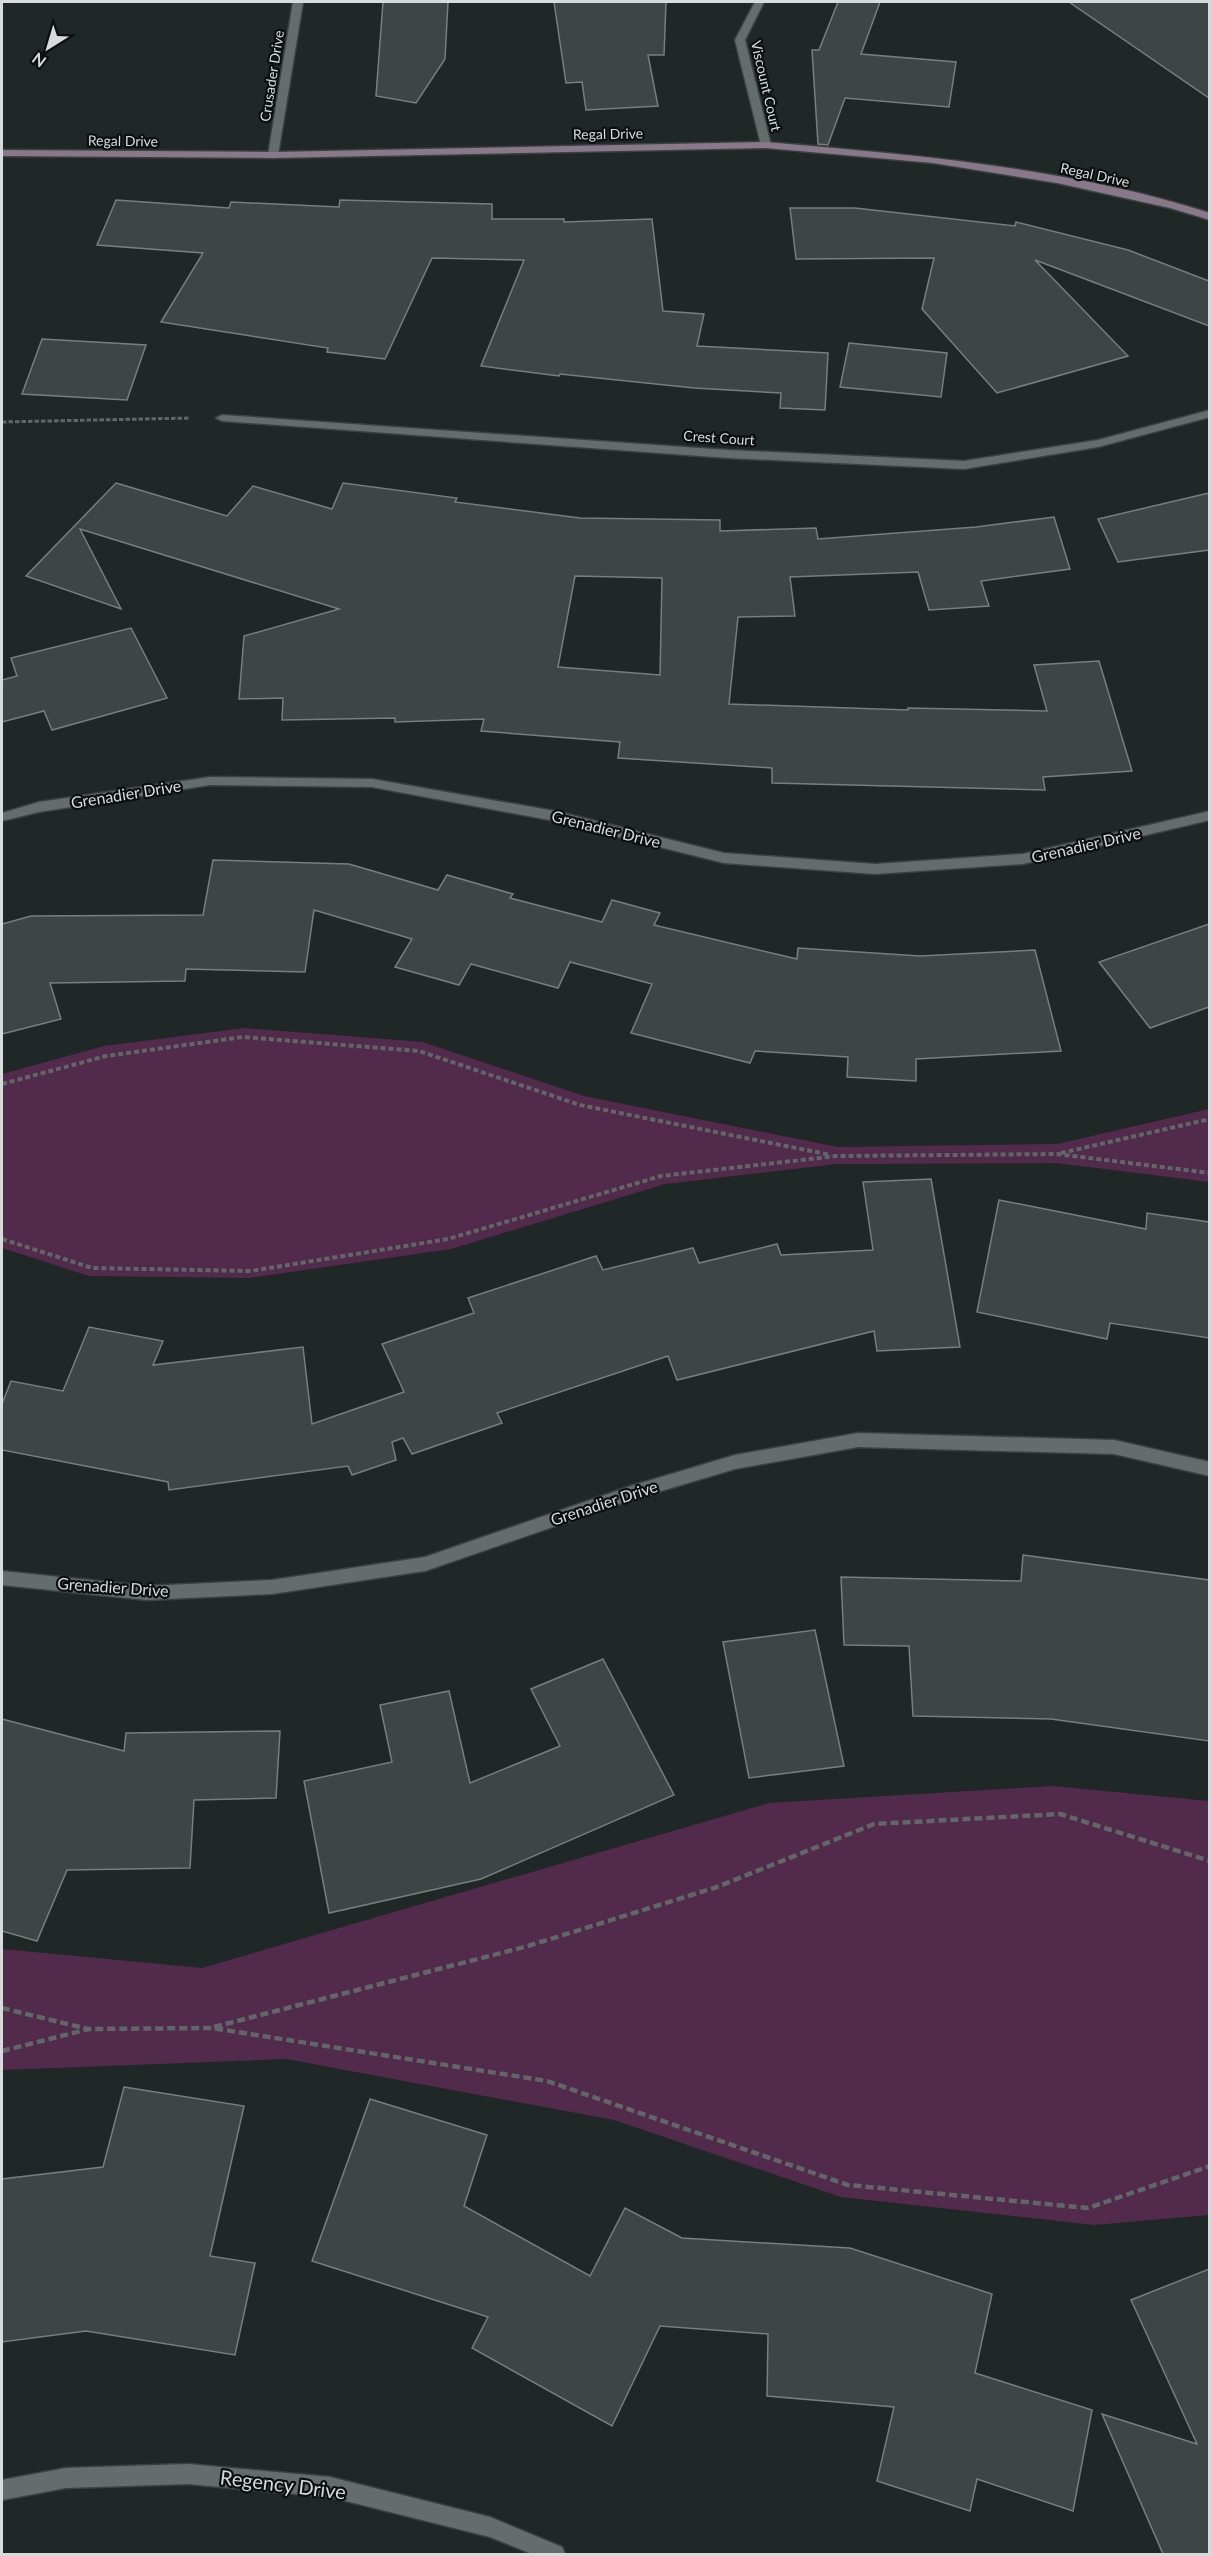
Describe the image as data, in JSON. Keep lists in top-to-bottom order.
{
  "streets": {
    "street": [
      "Crusader Drive",
      "Viscount Court",
      "Regal Drive",
      "Crest Court",
      "Grenadier Drive",
      "Regency Drive"
    ]
  },
  "crossings": [
    ["Crusader Drive", "Regal Drive"],
    ["Viscount Court", "Regal Drive"]
  ],
  "north": "bottom left"
}
